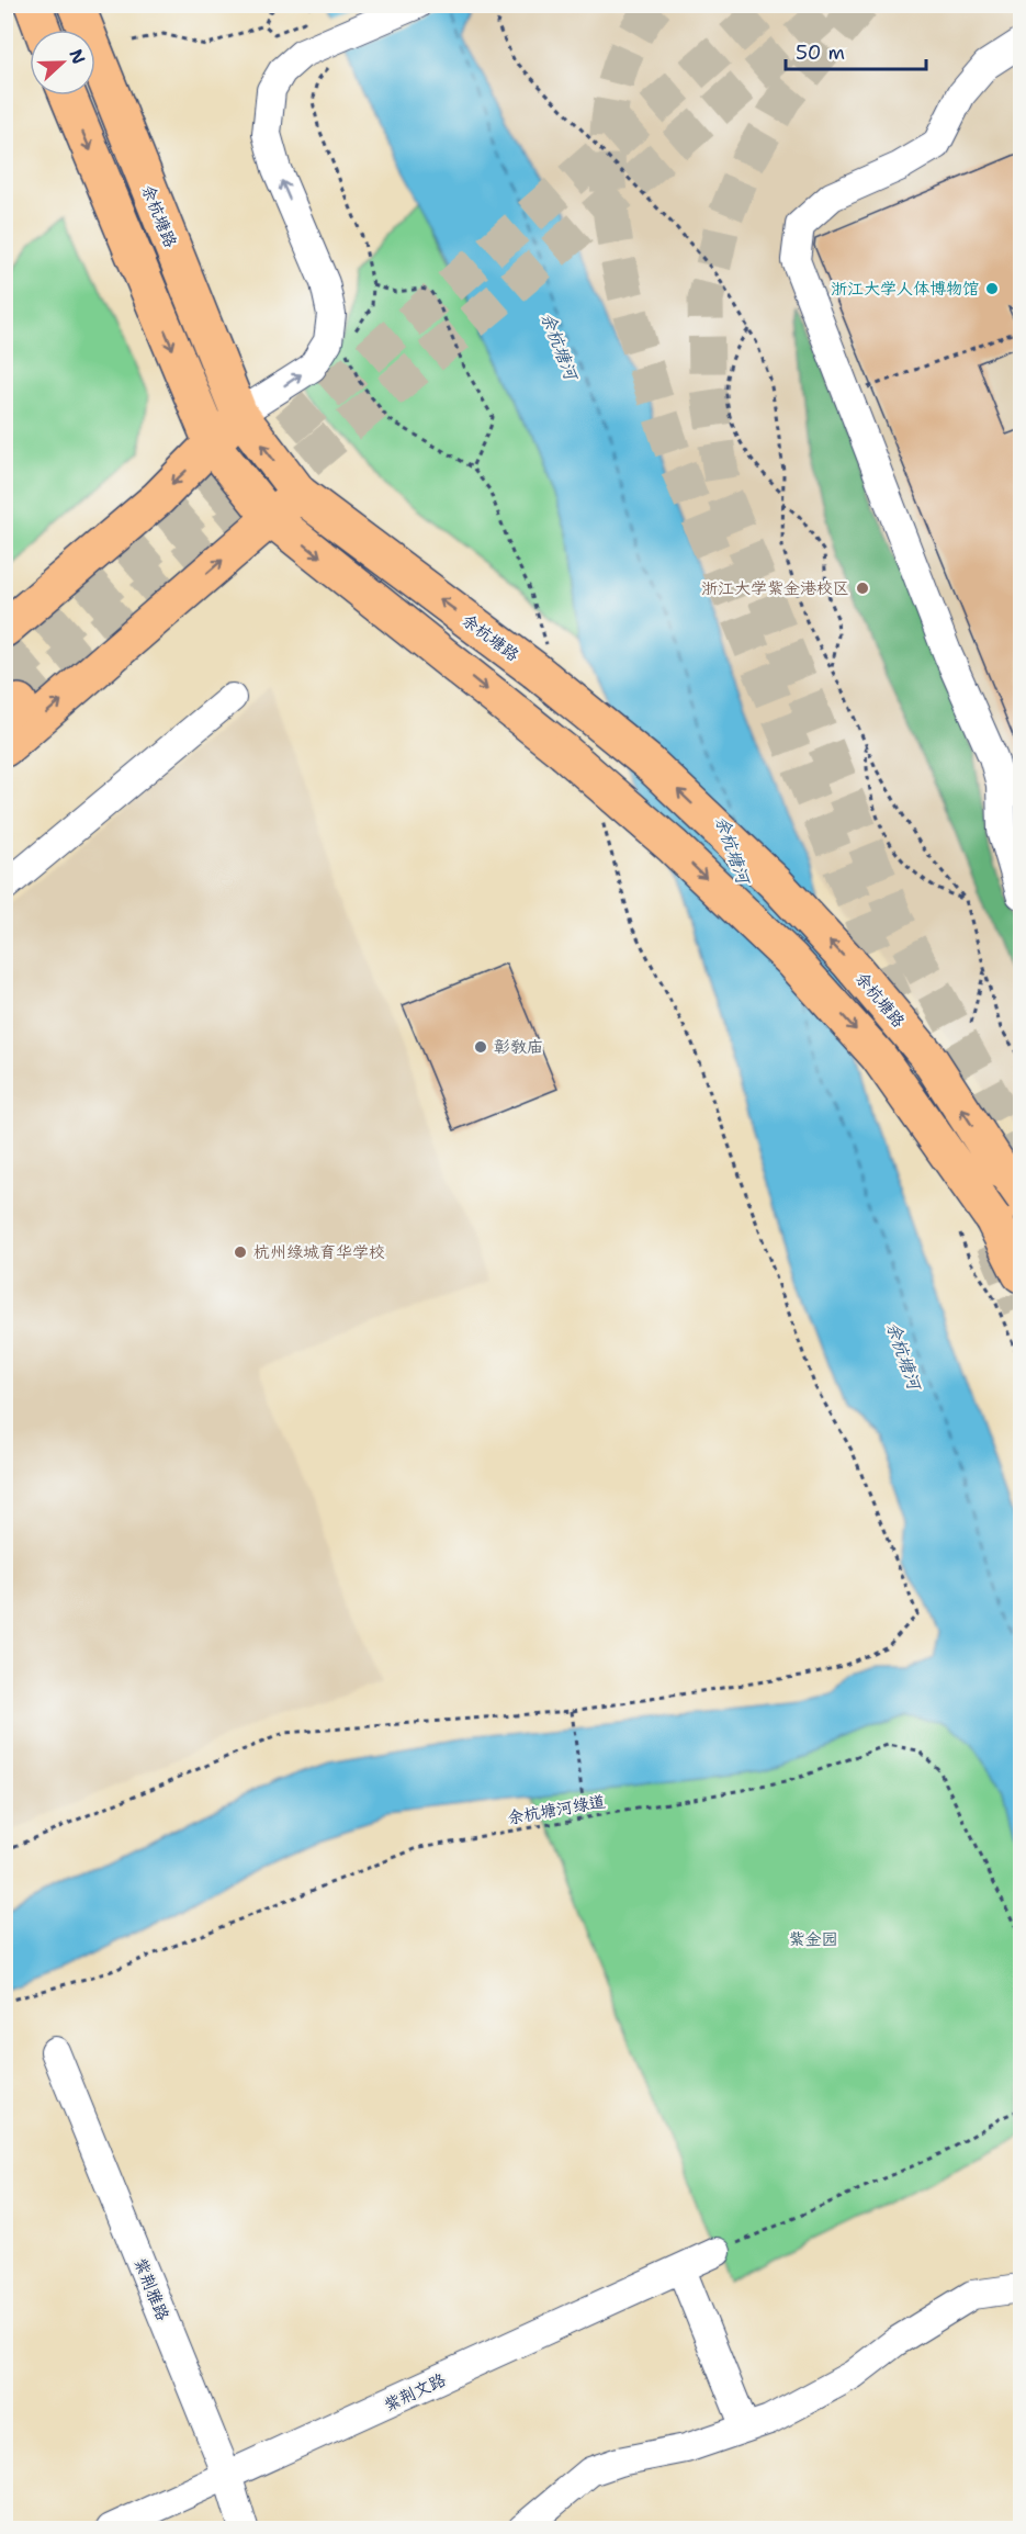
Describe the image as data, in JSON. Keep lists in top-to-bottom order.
{
  "streets": {
    "main road": ["余杭塘路"],
    "street": ["紫荆雅路", "紫荆文路"],
    "path": ["余杭塘河绿道"]
  },
  "crossings": [
    ["紫荆雅路", "紫荆文路"]
  ],
  "water": ["余杭塘河"],
  "parks": ["紫金园"],
  "places": [
    "浙江大学人体博物馆",
    "浙江大学紫金港校区",
    "彰教庙",
    "杭州绿城育华学校"
  ],
  "scale_bar": "50 m",
  "north": "right"
}
